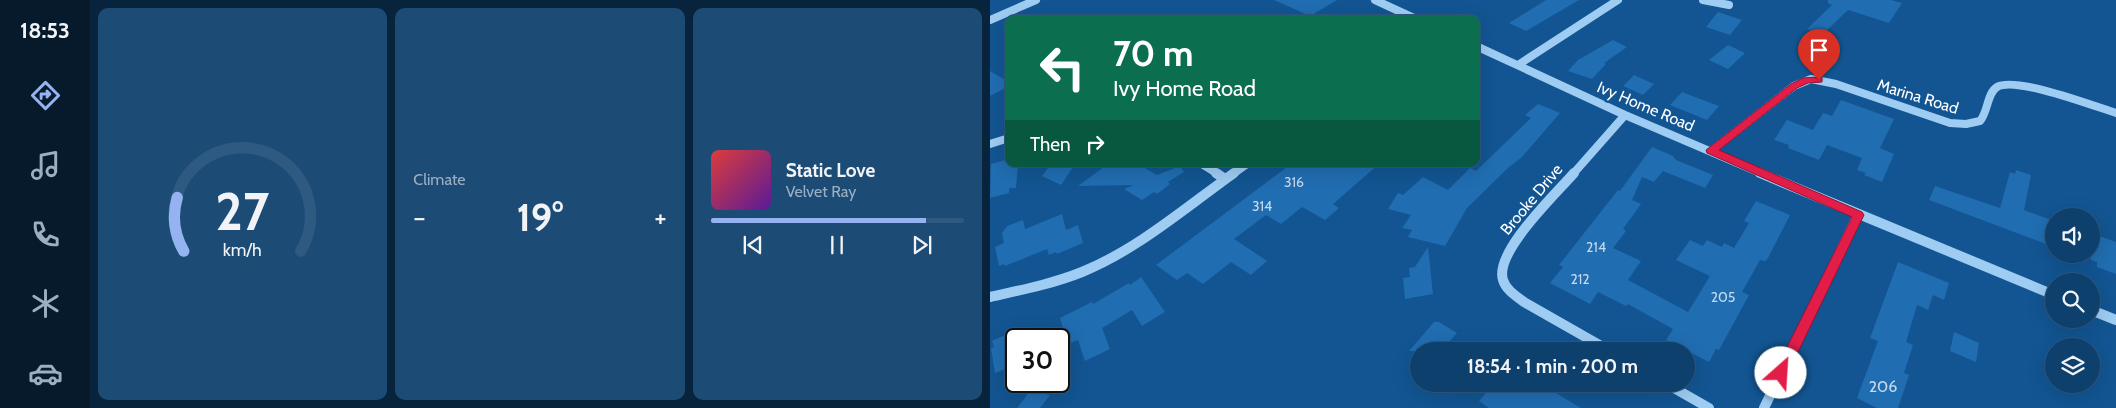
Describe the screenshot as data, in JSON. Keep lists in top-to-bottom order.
{
  "streets": {
    "street": ["Marina Road", "Ivy Home Road", "Brooke Drive"]
  },
  "crossings": [
    ["Marina Road", "Ivy Home Road"],
    ["Ivy Home Road", "Brooke Drive"]
  ],
  "house_numbers": [
    "316",
    "314",
    "214",
    "212",
    "205",
    "206"
  ],
  "page": {
    "tabs": "18:53",
    "tile": "Climate",
    "turn": ["70 m", "Ivy Home Road"],
    "then": "Then",
    "song": ["Static Love", "Velvet Ray"],
    "heat": ["−", "19°", "+"],
    "limit": "30",
    "trip": "18:54 · 1 min · 200 m",
    "gauge": ["27", "km/h"]
  }
}
